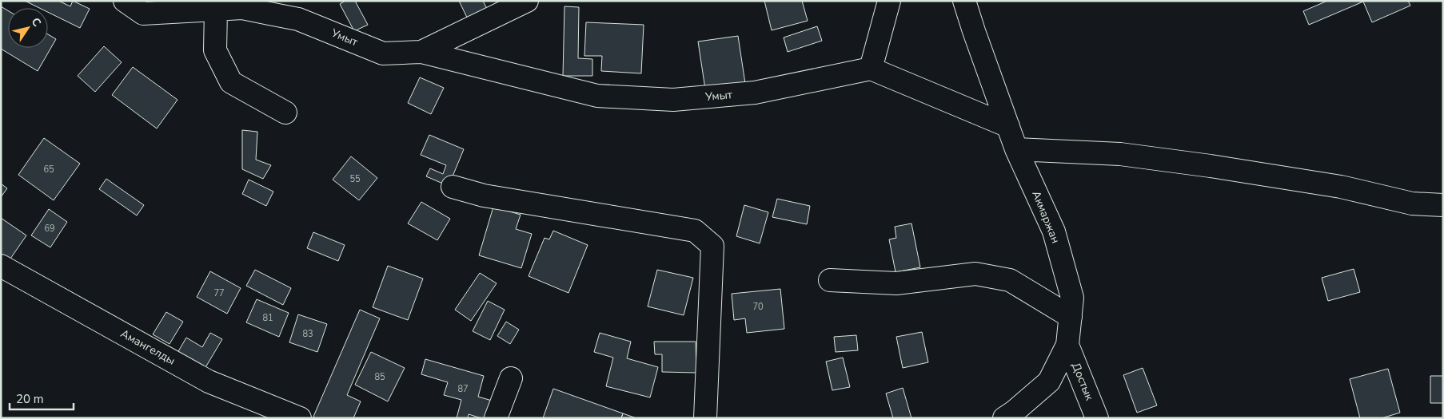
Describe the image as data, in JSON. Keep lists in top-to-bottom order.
{
  "streets": {
    "street": [
      "Умыт",
      "Акмаржан",
      "Амангелды",
      "Достык"
    ]
  },
  "crossings": [
    ["Акмаржан", "Достык"]
  ],
  "house_numbers": [
    "65",
    "55",
    "69",
    "77",
    "70",
    "81",
    "83",
    "85",
    "87"
  ],
  "scale_bar": "20 m",
  "north": "top right"
}
